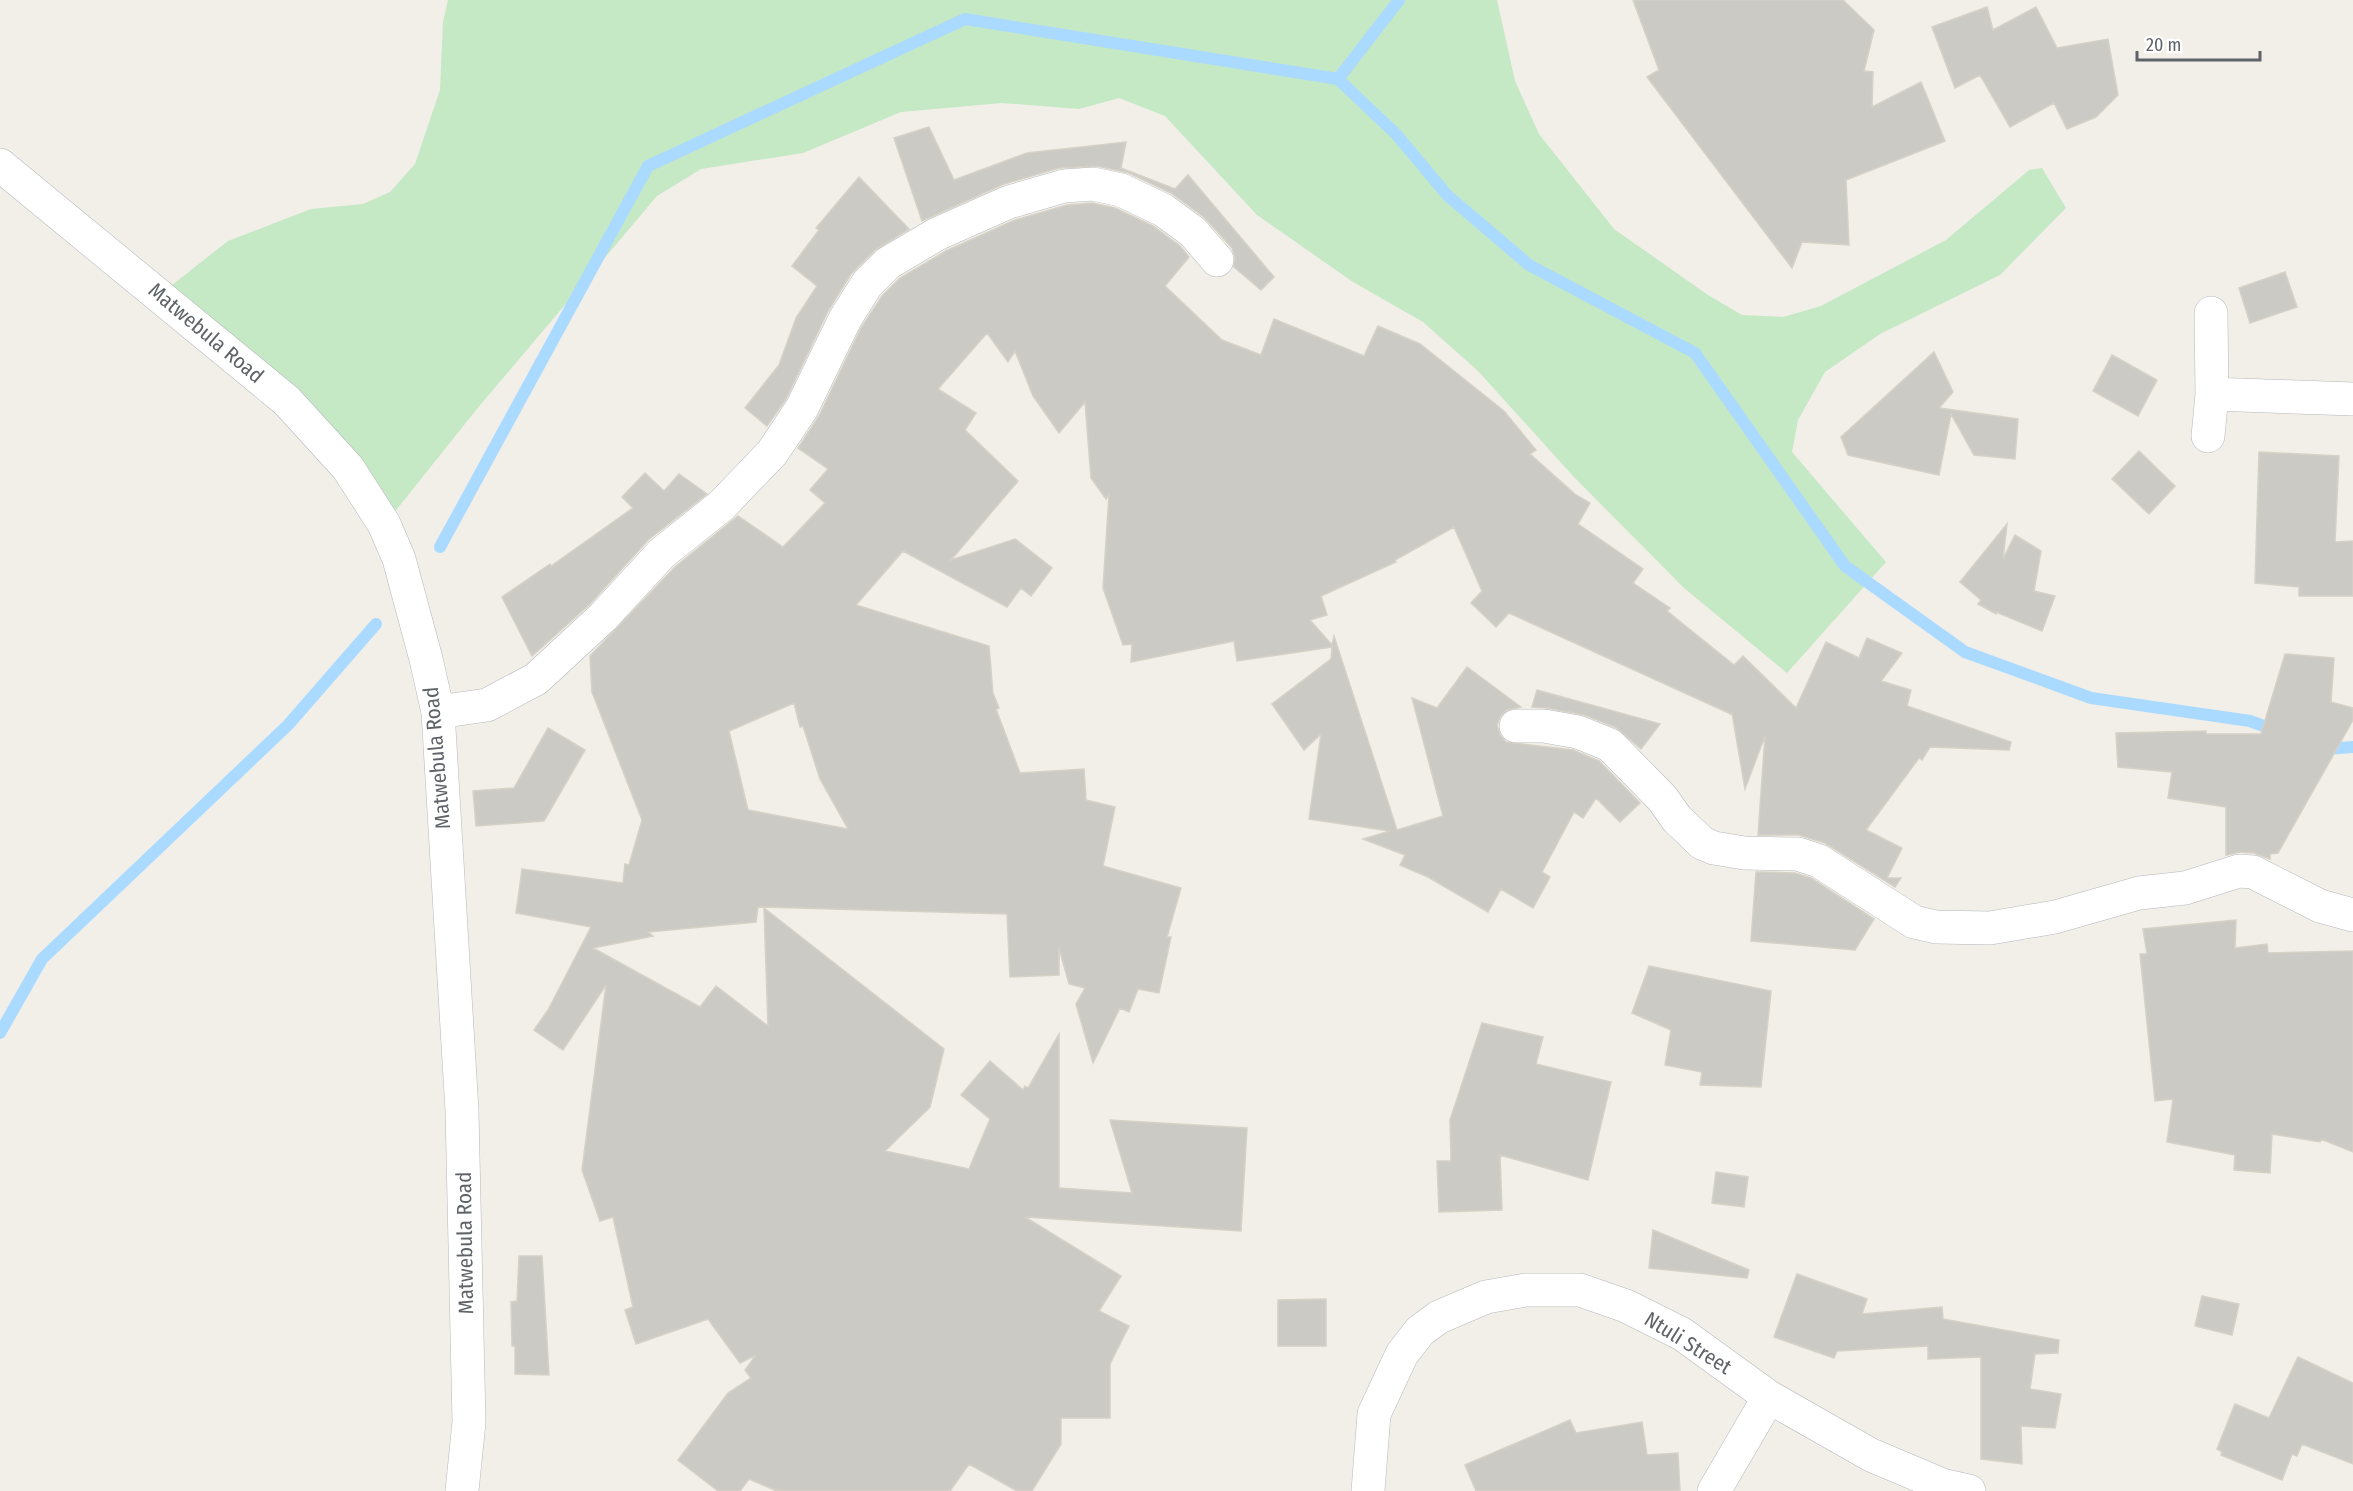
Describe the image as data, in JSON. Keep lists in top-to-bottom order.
{
  "streets": {
    "street": ["Matwebula Road", "Ntuli Street"]
  },
  "scale_bar": "20 m"
}
